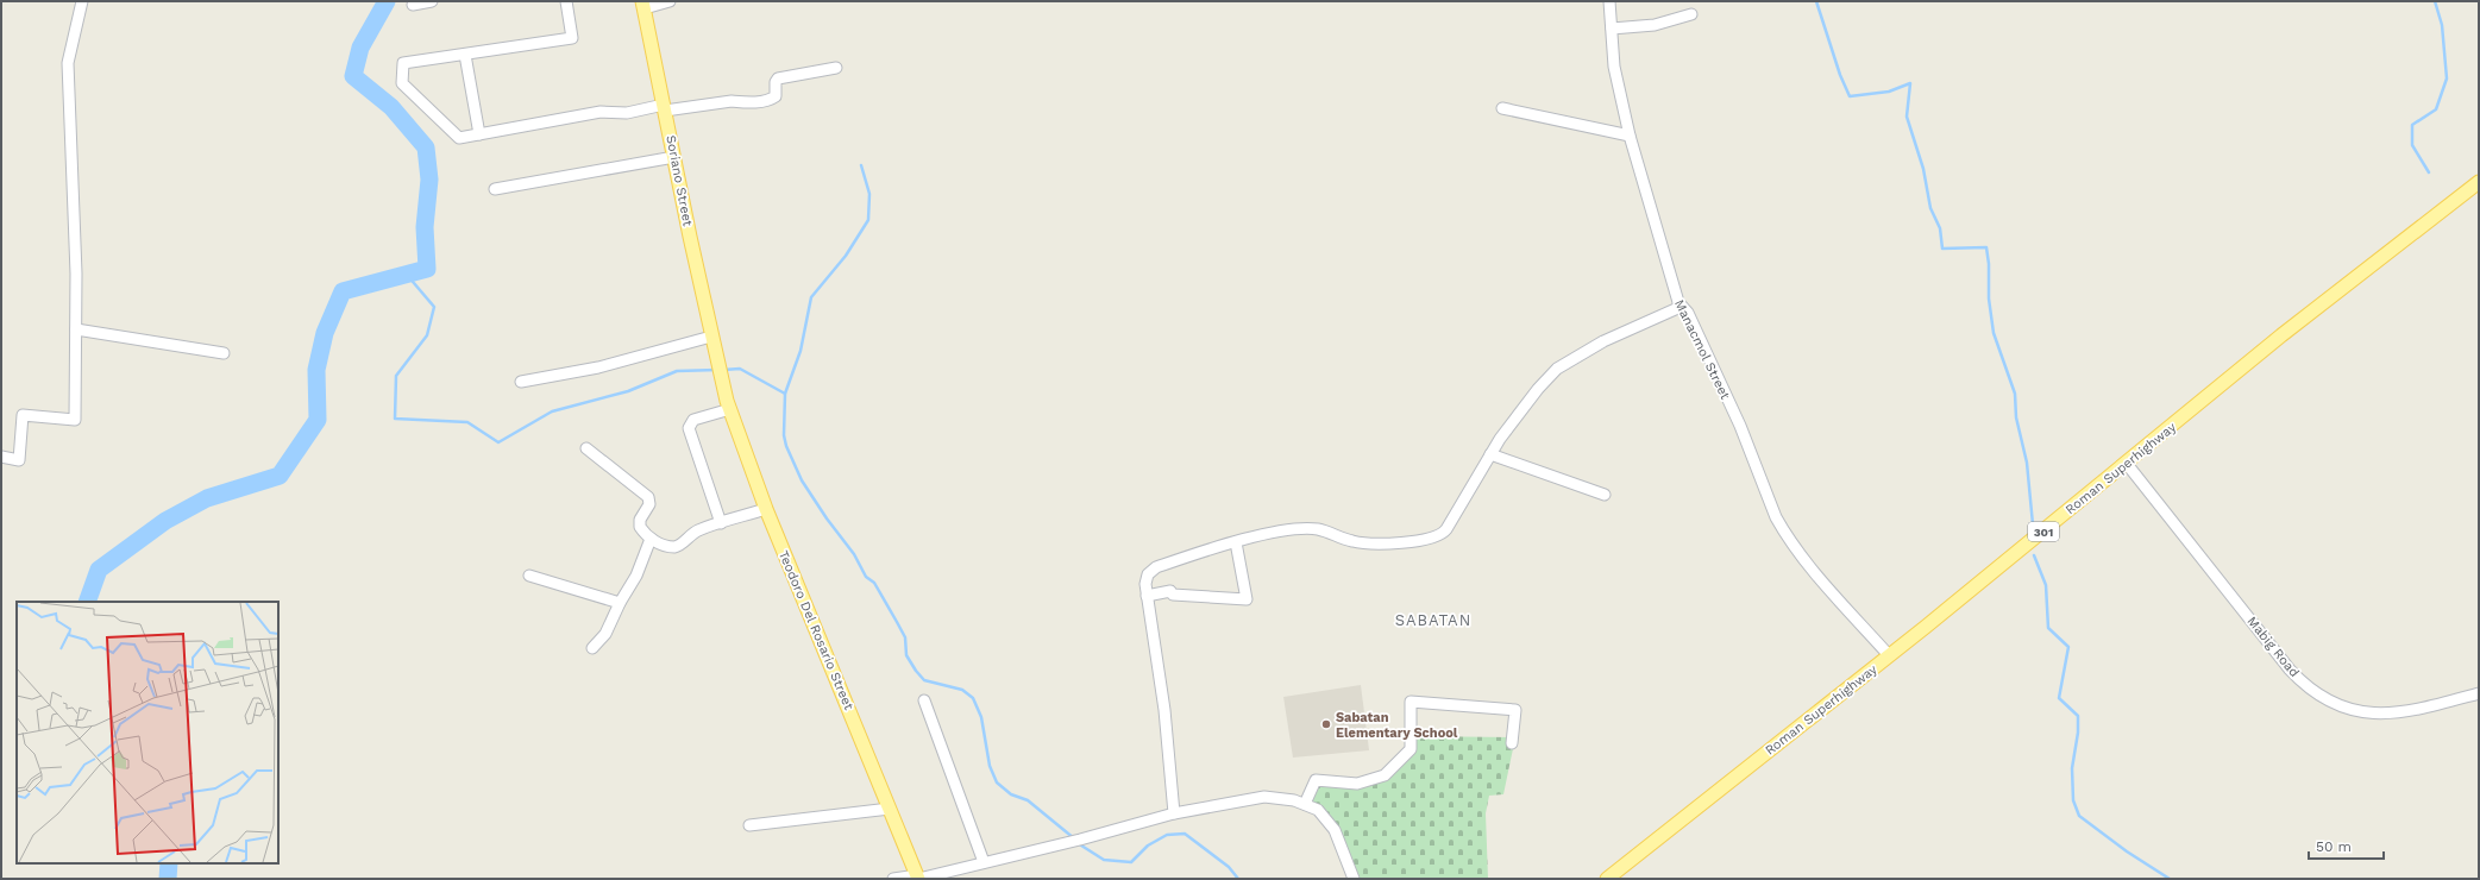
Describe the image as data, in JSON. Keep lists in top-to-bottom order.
{
  "streets": {
    "main road": [
      "Soriano Street",
      "Roman Superhighway",
      "301",
      "Teodoro Del Rosario Street"
    ],
    "street": ["Manacmol Street", "Mabig Road"]
  },
  "crossings": [
    ["Soriano Street", "Teodoro Del Rosario Street"],
    ["Manacmol Street", "Roman Superhighway"],
    ["Roman Superhighway", "Mabig Road"]
  ],
  "districts": ["SABATAN"],
  "places": ["Sabatan Elementary School"],
  "scale_bar": "50 m"
}
